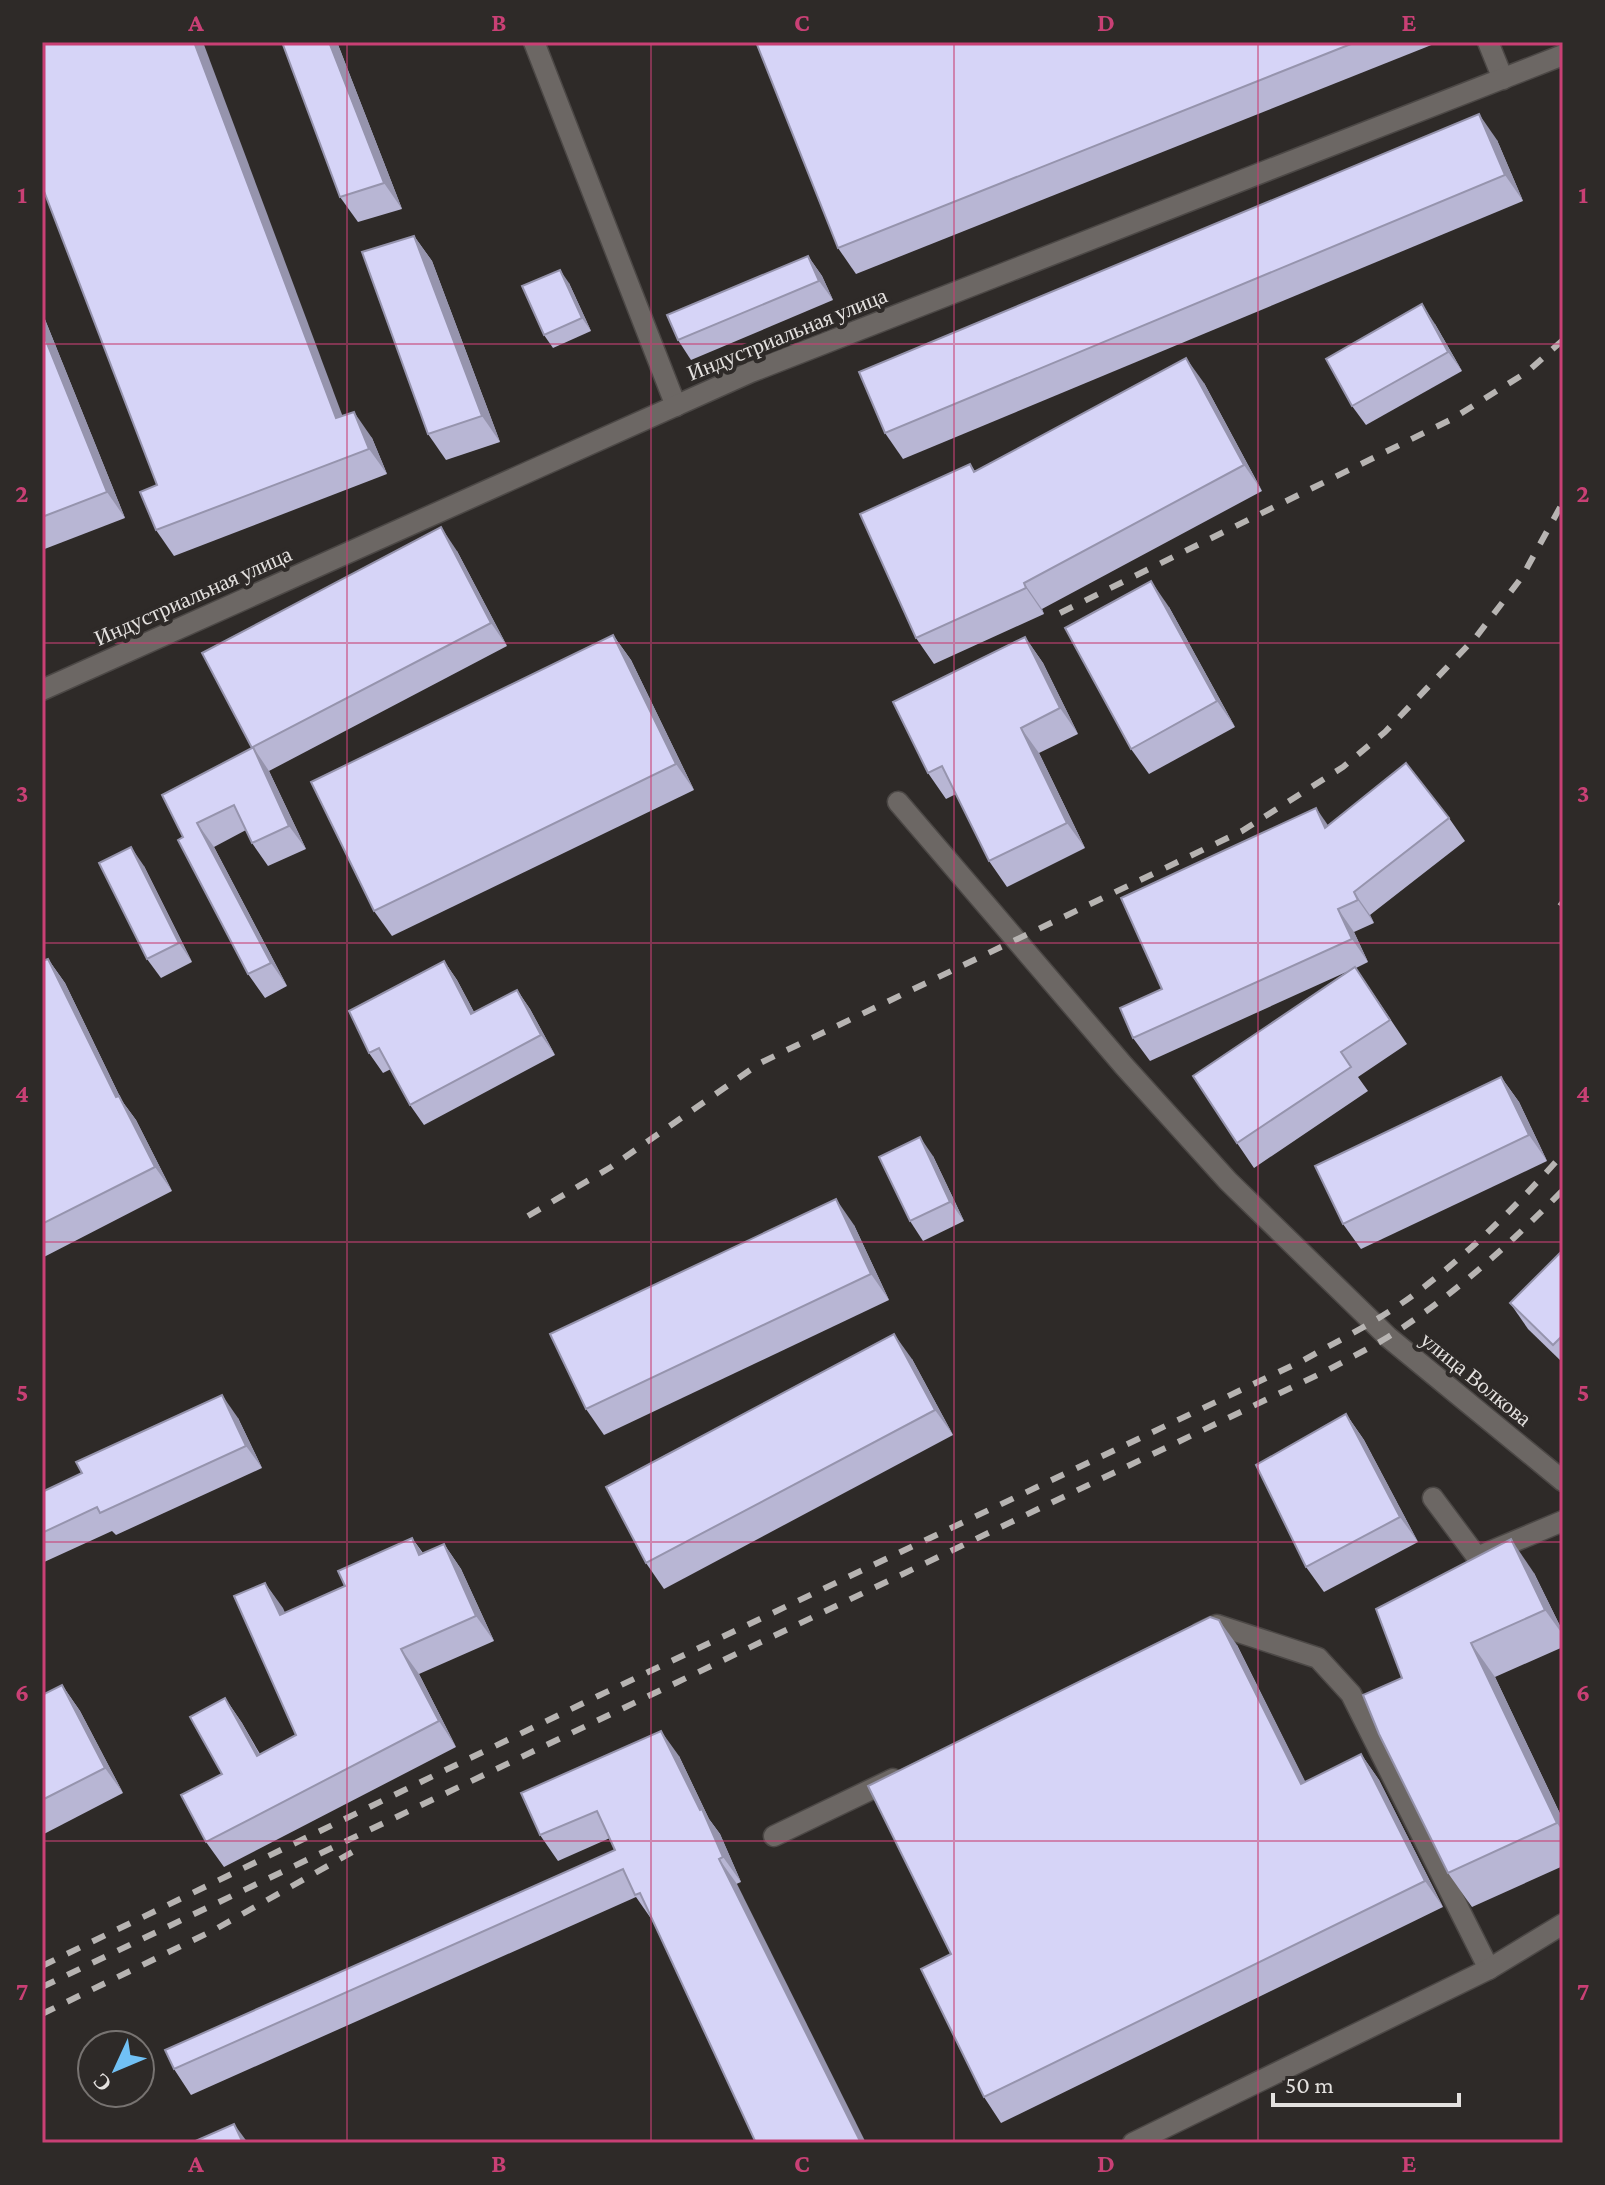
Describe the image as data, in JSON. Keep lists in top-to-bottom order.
{
  "streets": {
    "street": ["Индустриальная улица", "улица Волкова"]
  },
  "scale_bar": "50 m",
  "north": "bottom left",
  "grid": {
    "columns": [
      "A",
      "B",
      "C",
      "D",
      "E"
    ],
    "rows": [
      "1",
      "2",
      "3",
      "4",
      "5",
      "6",
      "7"
    ]
  }
}
